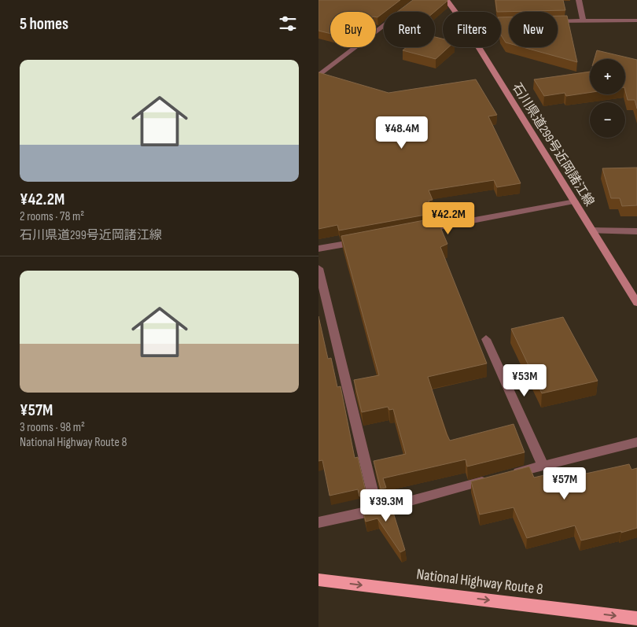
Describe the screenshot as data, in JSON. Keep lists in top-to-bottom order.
{
  "streets": {
    "highway": ["National Highway Route 8"],
    "main road": ["石川県道299号近岡諸江線"]
  },
  "one_way": ["National Highway Route 8"],
  "page": {
    "heading": "5 homes",
    "chip": [
      "Buy",
      "Rent",
      "Filters",
      "New"
    ],
    "list": [
      {
        "name": "¥42.2M",
        "note": "2 rooms · 78 m² · 石川県道299号近岡諸江線"
      },
      {
        "name": "¥57M",
        "note": "3 rooms · 98 m² · National Highway Route 8"
      }
    ],
    "map_buttons": ["+", "−"],
    "price": [
      "¥48.4M",
      "¥42.2M",
      "¥53M",
      "¥57M",
      "¥39.3M"
    ]
  }
}
